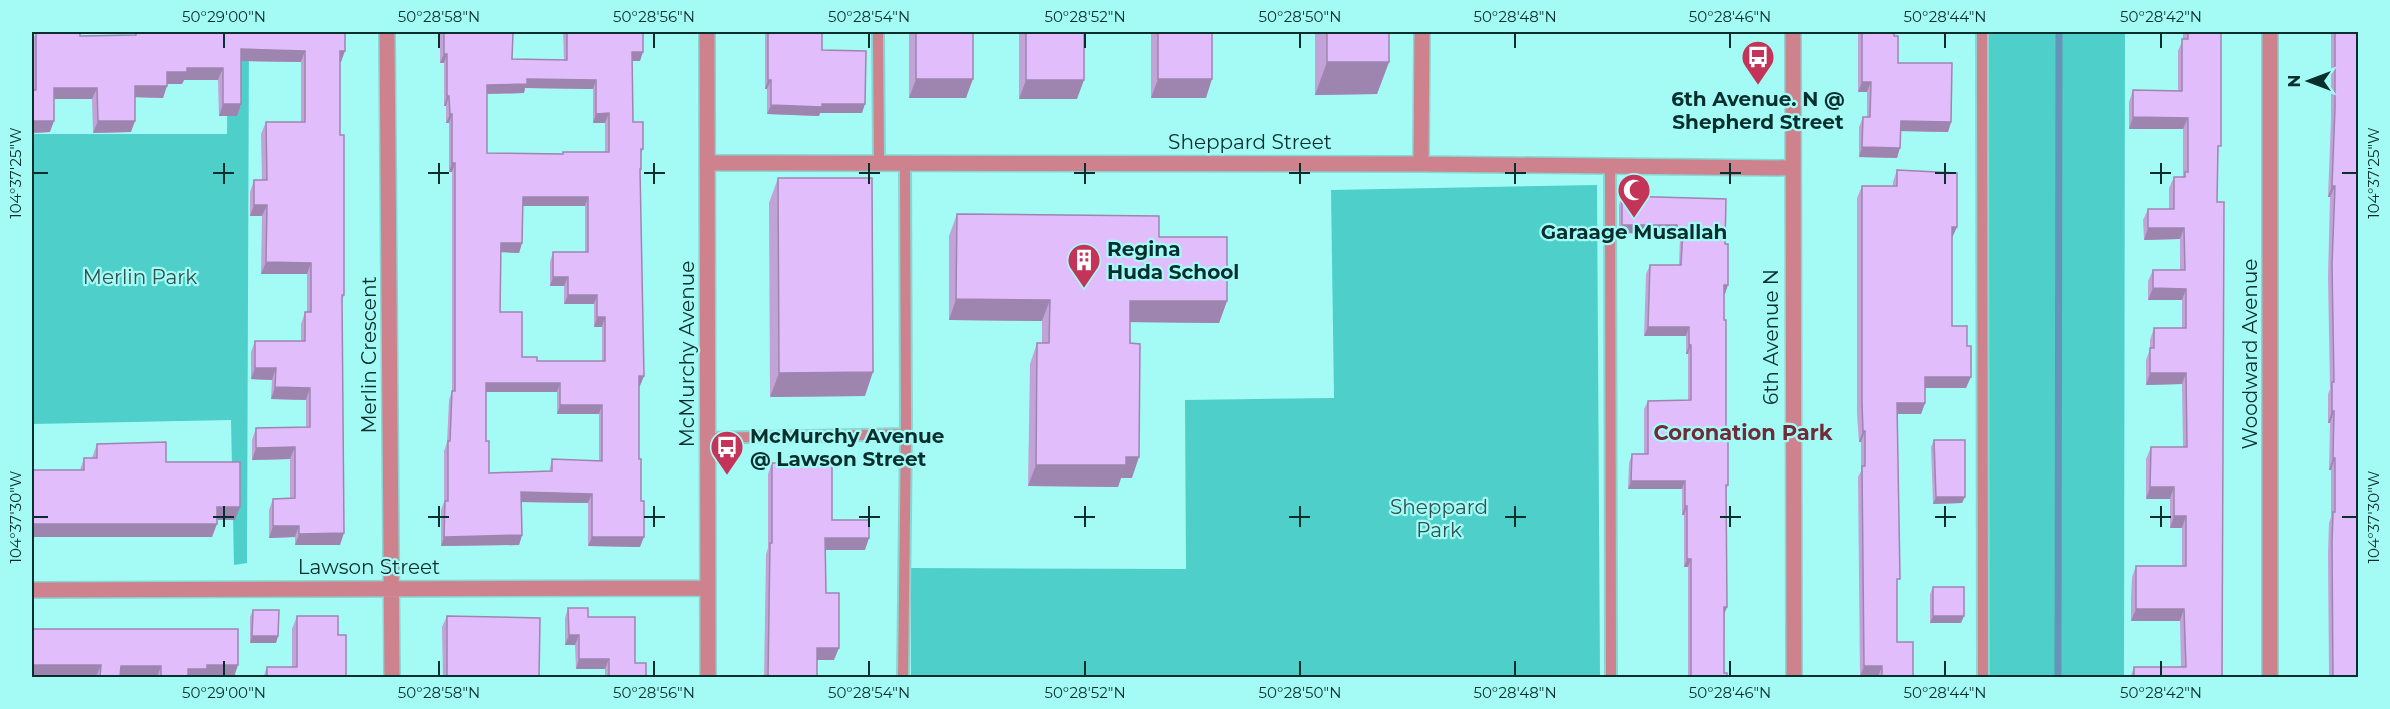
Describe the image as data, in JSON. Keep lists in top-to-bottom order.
{
  "streets": {
    "street": [
      "Sheppard Street",
      "6th Avenue N",
      "McMurchy Avenue",
      "Woodward Avenue",
      "Merlin Crescent",
      "Lawson Street"
    ]
  },
  "crossings": [
    ["Sheppard Street", "6th Avenue N"],
    ["Sheppard Street", "McMurchy Avenue"],
    ["McMurchy Avenue", "Lawson Street"],
    ["Merlin Crescent", "Lawson Street"]
  ],
  "districts": ["Coronation Park"],
  "parks": ["Merlin Park", "Sheppard Park"],
  "places": {
    "bus stop": ["6th Avenue. N @ Shepherd Street", "McMurchy Avenue @ Lawson Street"],
    "mosque": ["Garaage Musallah"],
    "building": ["Regina Huda School"]
  },
  "north": "left",
  "coordinates": [
    "50°29'00\"N",
    "50°28'58\"N",
    "50°28'56\"N",
    "50°28'54\"N",
    "50°28'52\"N",
    "50°28'50\"N",
    "50°28'48\"N",
    "50°28'46\"N",
    "50°28'44\"N",
    "50°28'42\"N",
    "104°37'25\"W",
    "104°37'30\"W"
  ]
}
